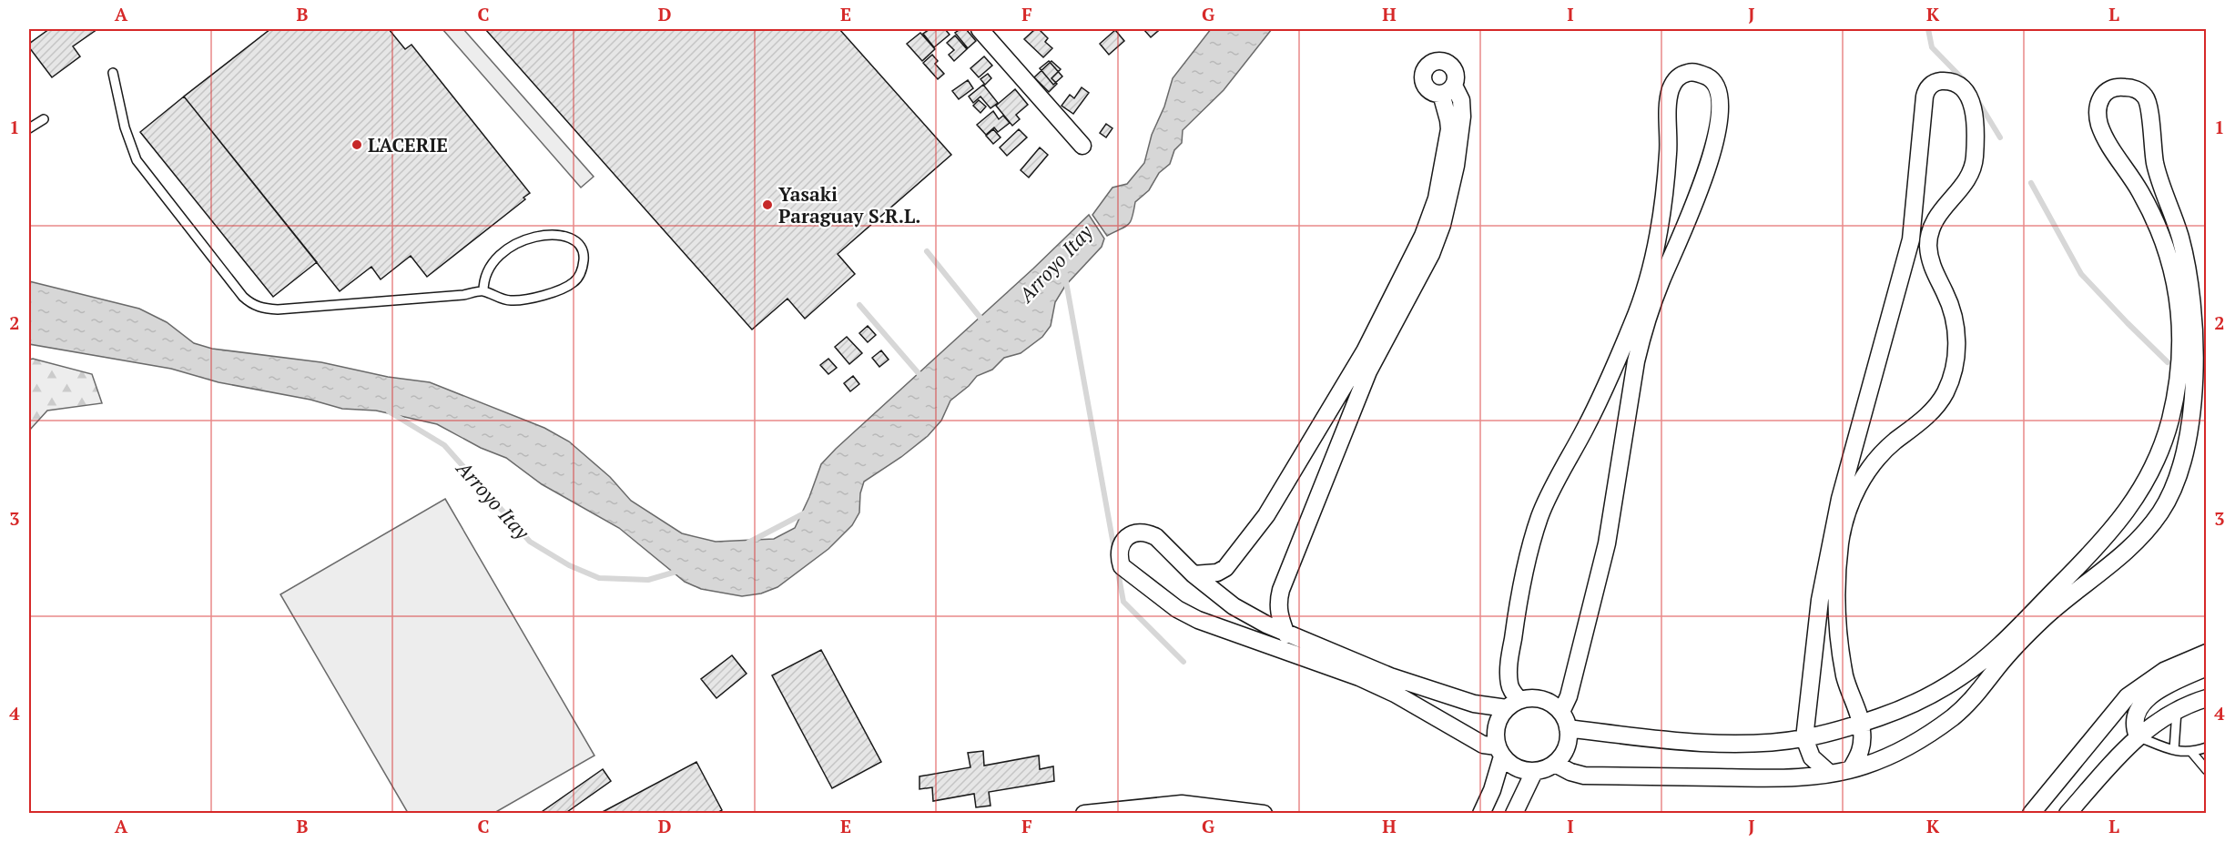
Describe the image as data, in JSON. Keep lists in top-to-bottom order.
{
  "water": ["Arroyo Itay"],
  "places": ["L'ACERIE", "Yasaki Paraguay S.R.L."],
  "grid": {
    "columns": [
      "A",
      "B",
      "C",
      "D",
      "E",
      "F",
      "G",
      "H",
      "I",
      "J",
      "K",
      "L"
    ],
    "rows": [
      "1",
      "2",
      "3",
      "4"
    ]
  }
}
